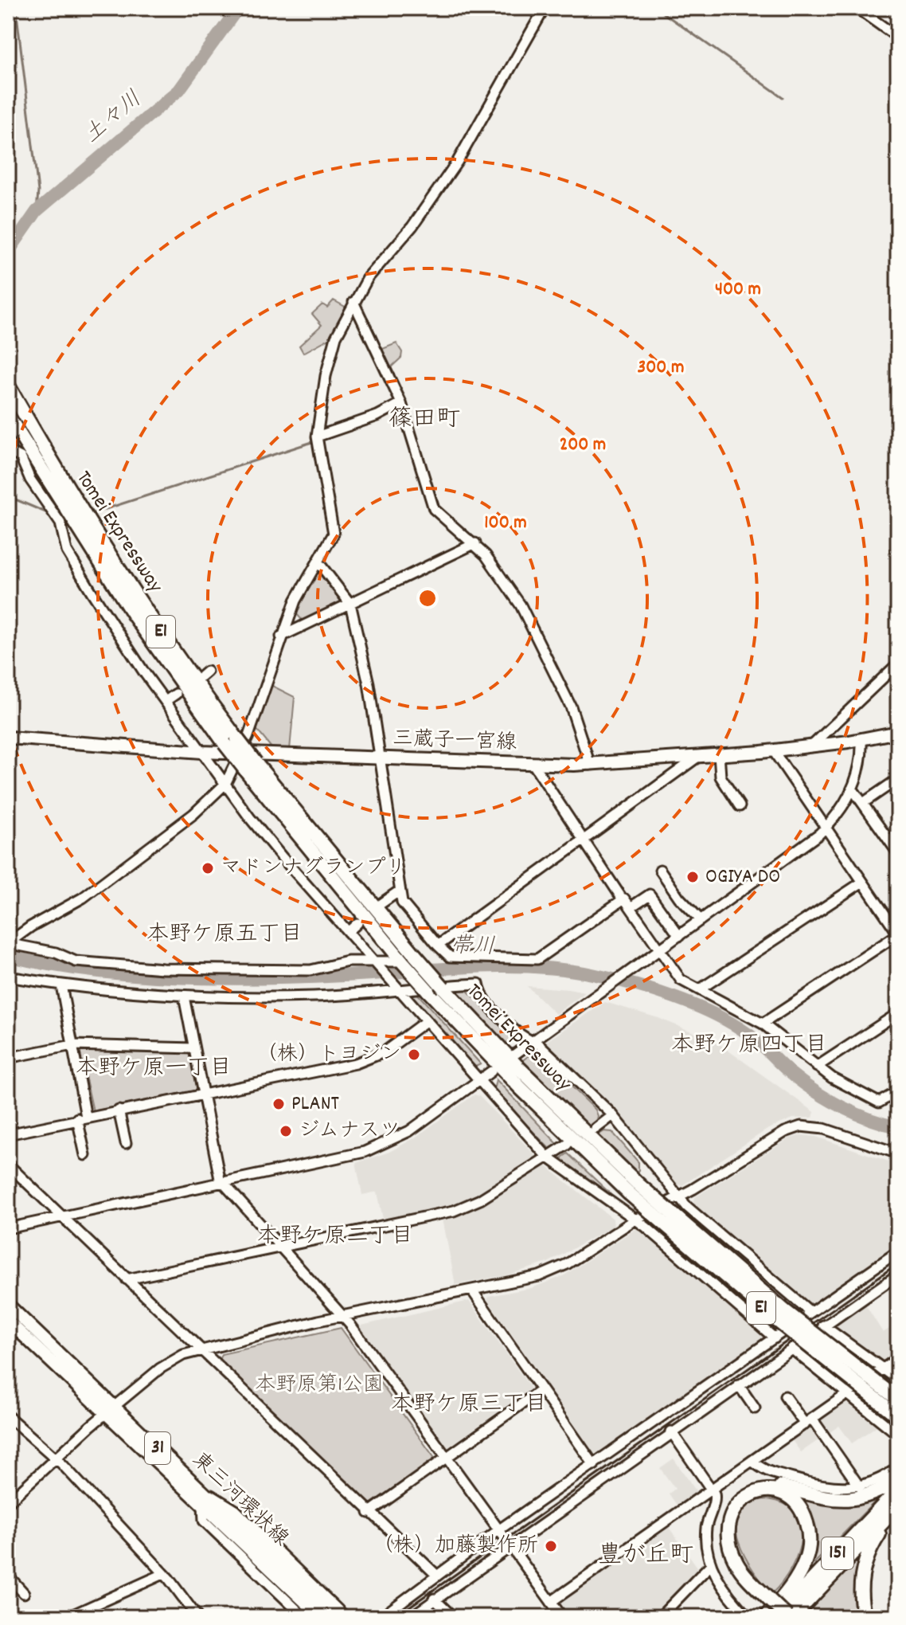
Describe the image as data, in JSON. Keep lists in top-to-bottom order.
{
  "streets": {
    "highway": ["Tomei Expressway", "E1", "151"],
    "main road": ["三蔵子一宮線", "31", "東三河環状線"]
  },
  "crossings": [
    ["Tomei Expressway", "三蔵子一宮線"]
  ],
  "districts": [
    "篠田町",
    "本野ケ原五丁目",
    "本野ケ原四丁目",
    "本野ケ原一丁目",
    "本野ケ原二丁目",
    "本野ケ原三丁目",
    "豊が丘町"
  ],
  "water": ["土々川", "帯川"],
  "parks": ["本野原第1公園"],
  "places": [
    "マドンナグランプリ",
    "OGIYA DO",
    "（株）トヨジン",
    "PLANT",
    "ジムナスツ",
    "（株）加藤製作所"
  ],
  "rings": [
    "400 m",
    "300 m",
    "200 m",
    "100 m"
  ]
}
